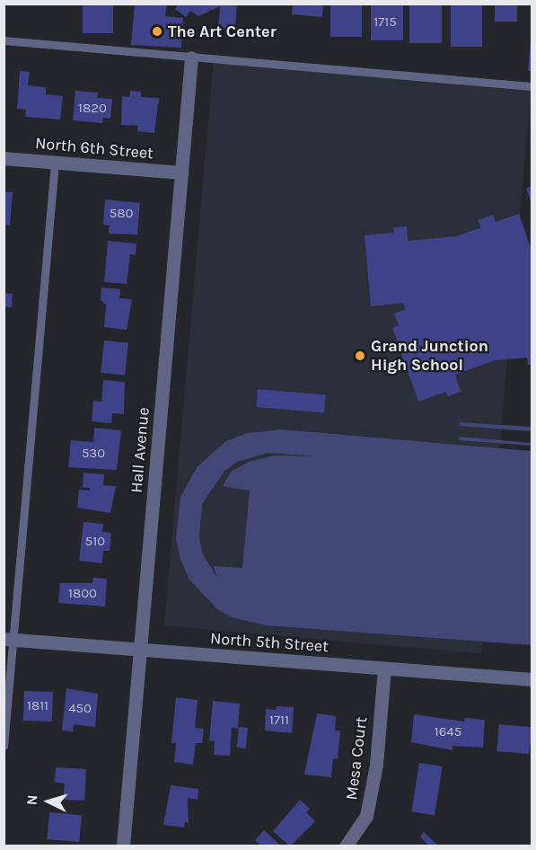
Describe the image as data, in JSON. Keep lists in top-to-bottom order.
{
  "streets": {
    "street": [
      "North 6th Street",
      "Hall Avenue",
      "North 5th Street",
      "Mesa Court"
    ]
  },
  "crossings": [
    ["North 6th Street", "Hall Avenue"],
    ["Hall Avenue", "North 5th Street"],
    ["North 5th Street", "Mesa Court"]
  ],
  "places": ["The Art Center", "Grand Junction High School"],
  "house_numbers": [
    "1715",
    "1820",
    "580",
    "530",
    "510",
    "1800",
    "1811",
    "450",
    "1711",
    "1645"
  ],
  "north": "left"
}
